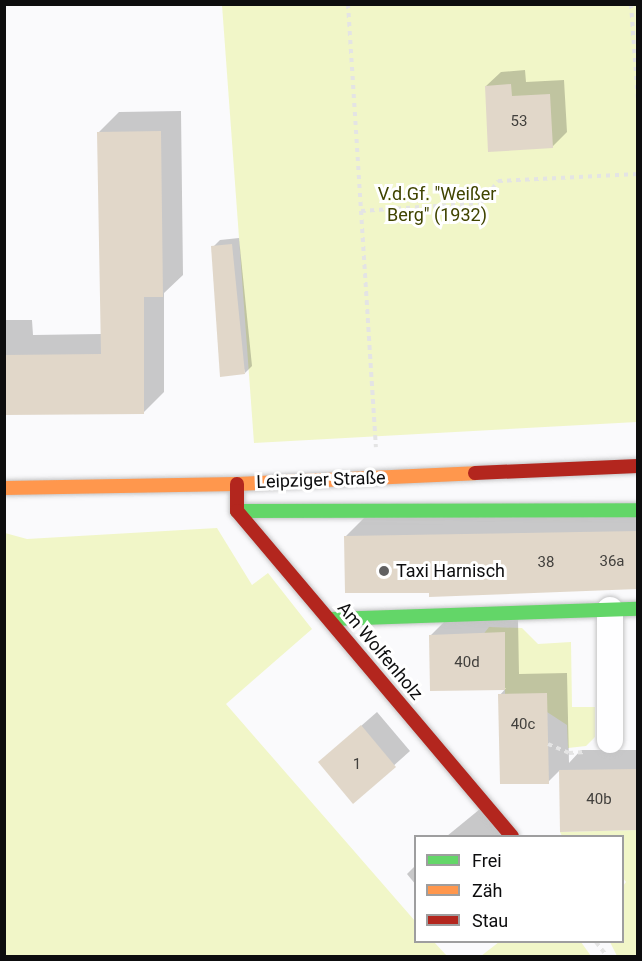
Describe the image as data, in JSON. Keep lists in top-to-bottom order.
{
  "streets": {
    "street": ["Leipziger Straße", "Am Wolfenholz"]
  },
  "crossings": [
    ["Leipziger Straße", "Am Wolfenholz"]
  ],
  "parks": ["V.d.Gf. \"Weißer Berg\" (1932)"],
  "places": ["Taxi Harnisch"],
  "house_numbers": [
    "53",
    "36a",
    "38",
    "40d",
    "40c",
    "1",
    "40b"
  ],
  "legend": ["Frei", "Zäh", "Stau"]
}
